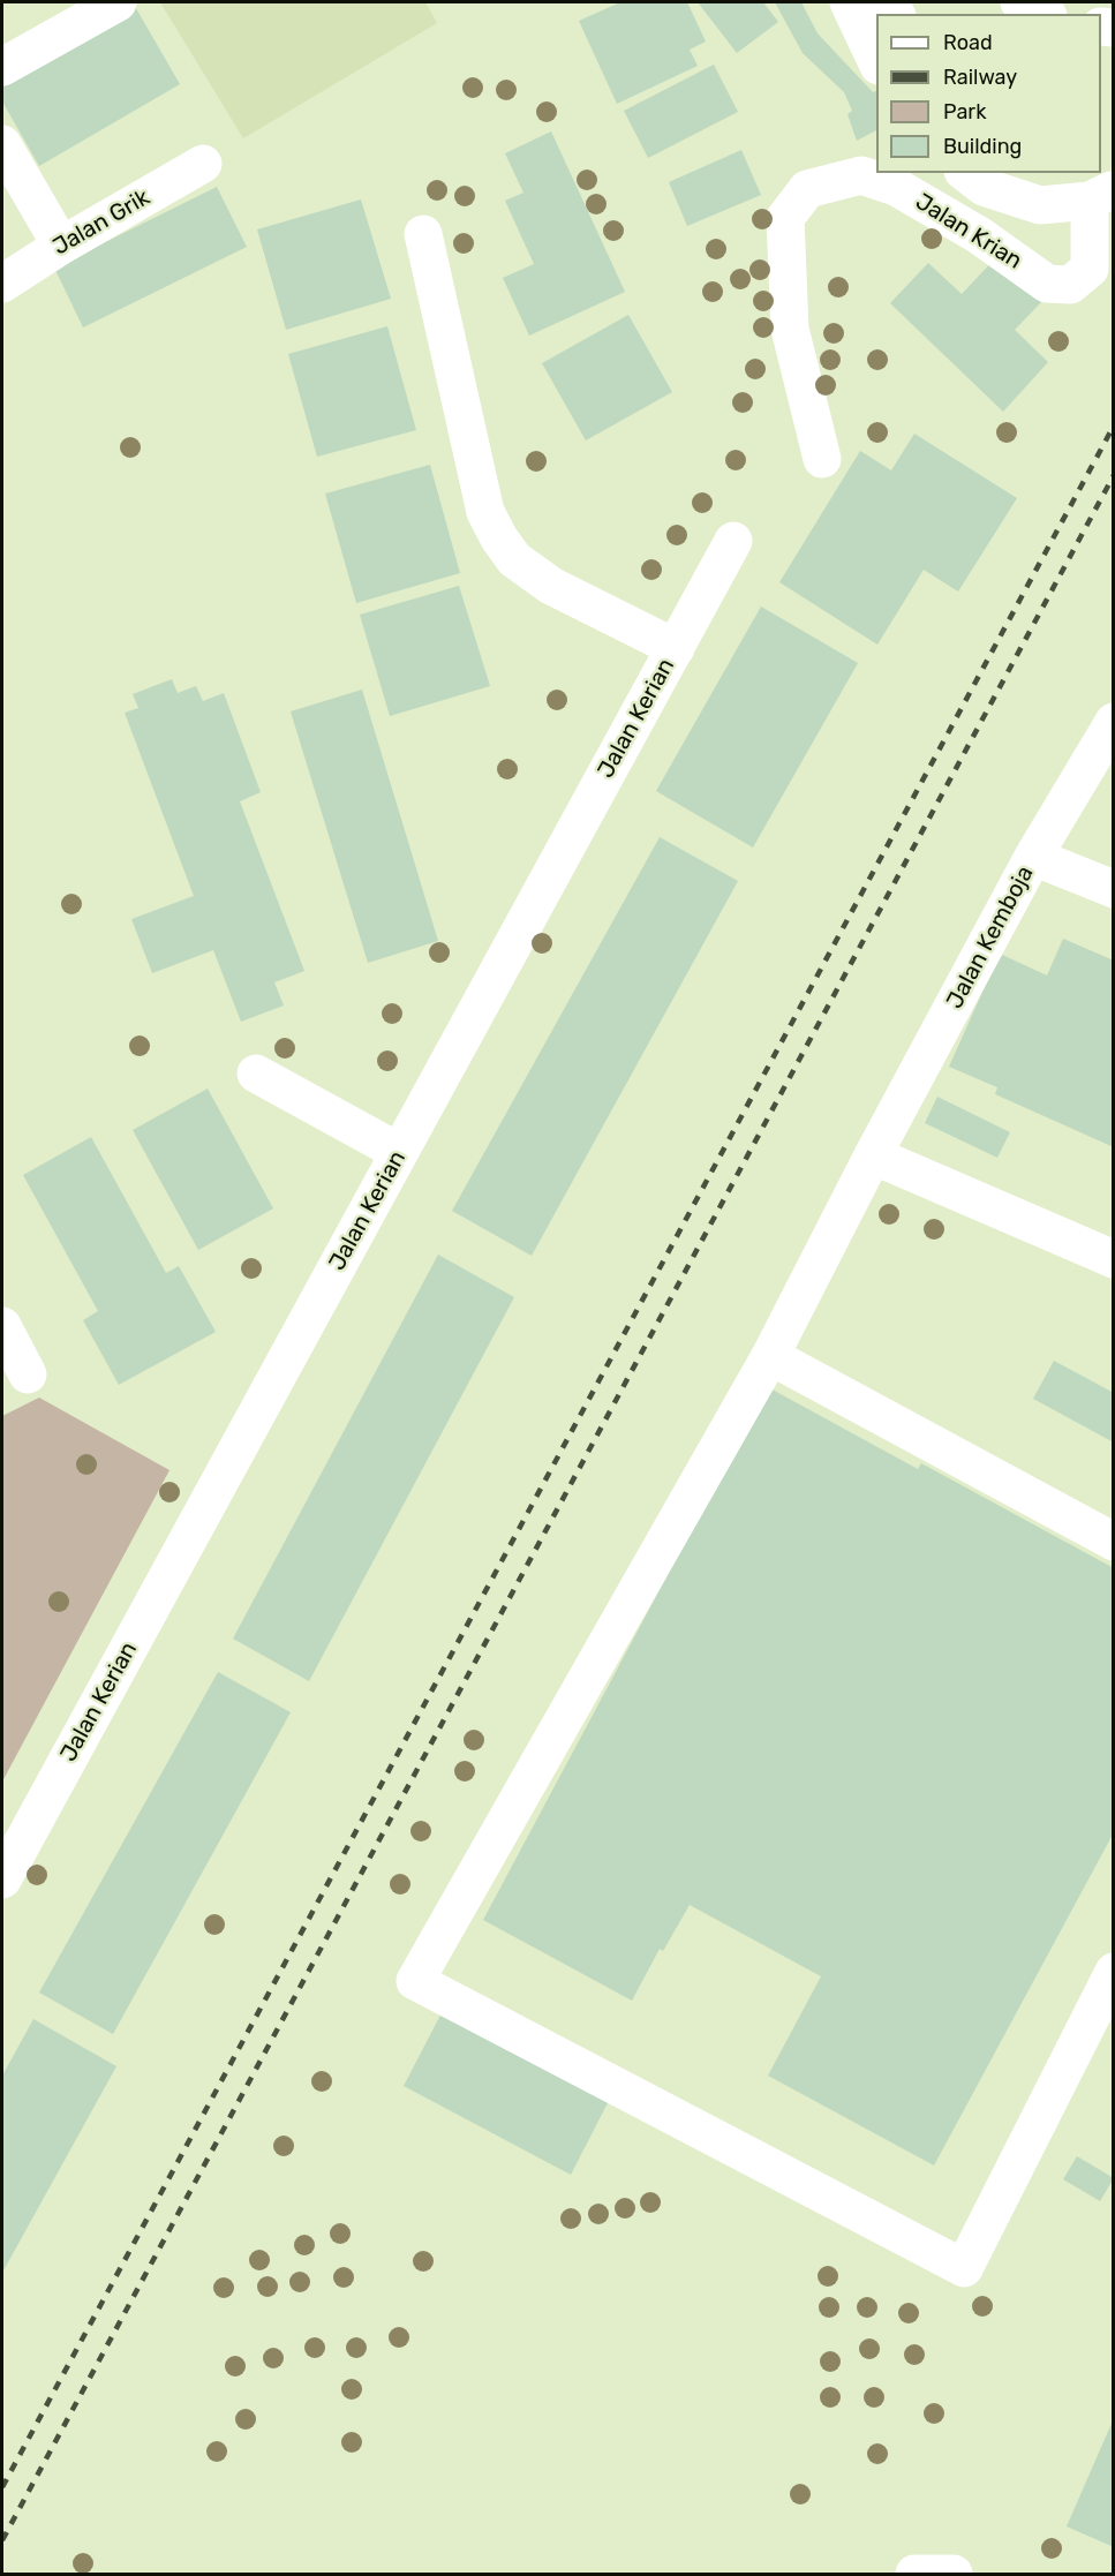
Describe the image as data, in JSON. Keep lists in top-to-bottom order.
{
  "streets": {
    "street": [
      "Jalan Grik",
      "Jalan Krian",
      "Jalan Kerian",
      "Jalan Kemboja"
    ]
  },
  "legend": [
    "Road",
    "Railway",
    "Park",
    "Building"
  ]
}
